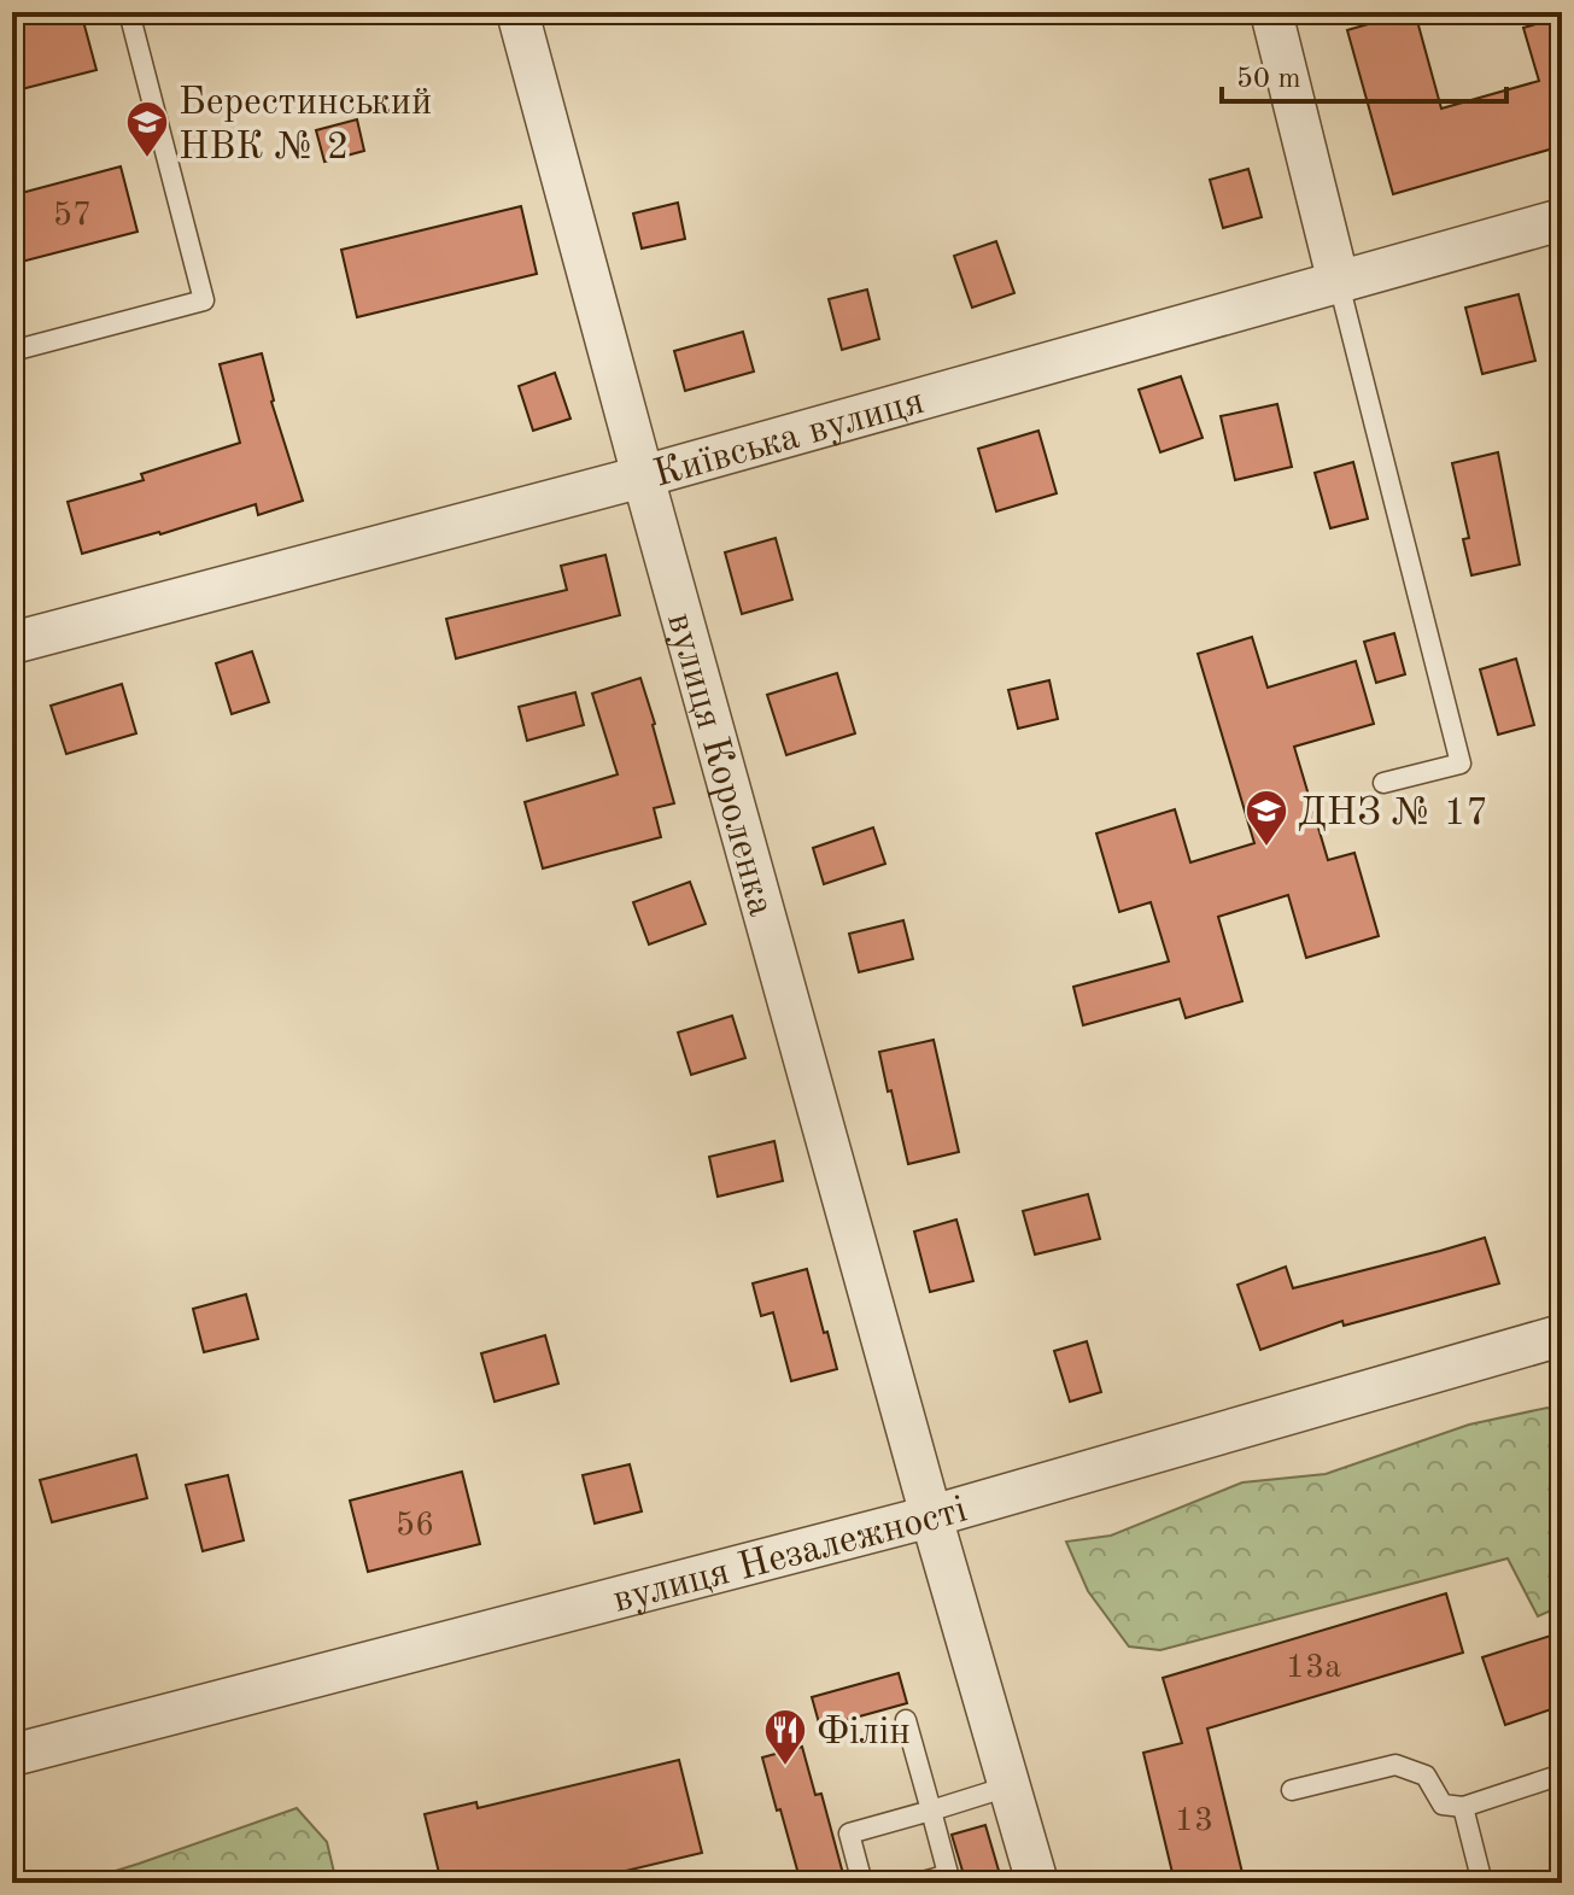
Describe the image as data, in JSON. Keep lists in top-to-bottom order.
{
  "streets": {
    "street": ["Київська вулиця", "вулиця Короленка", "вулиця Незалежності"]
  },
  "crossings": [
    ["Київська вулиця", "вулиця Короленка"],
    ["вулиця Короленка", "вулиця Незалежності"]
  ],
  "places": {
    "school or university": ["Берестинський НВК № 2", "ДНЗ № 17"],
    "restaurant": ["Філін"]
  },
  "house_numbers": [
    "57",
    "56",
    "13а",
    "13"
  ],
  "scale_bar": "50 m"
}
